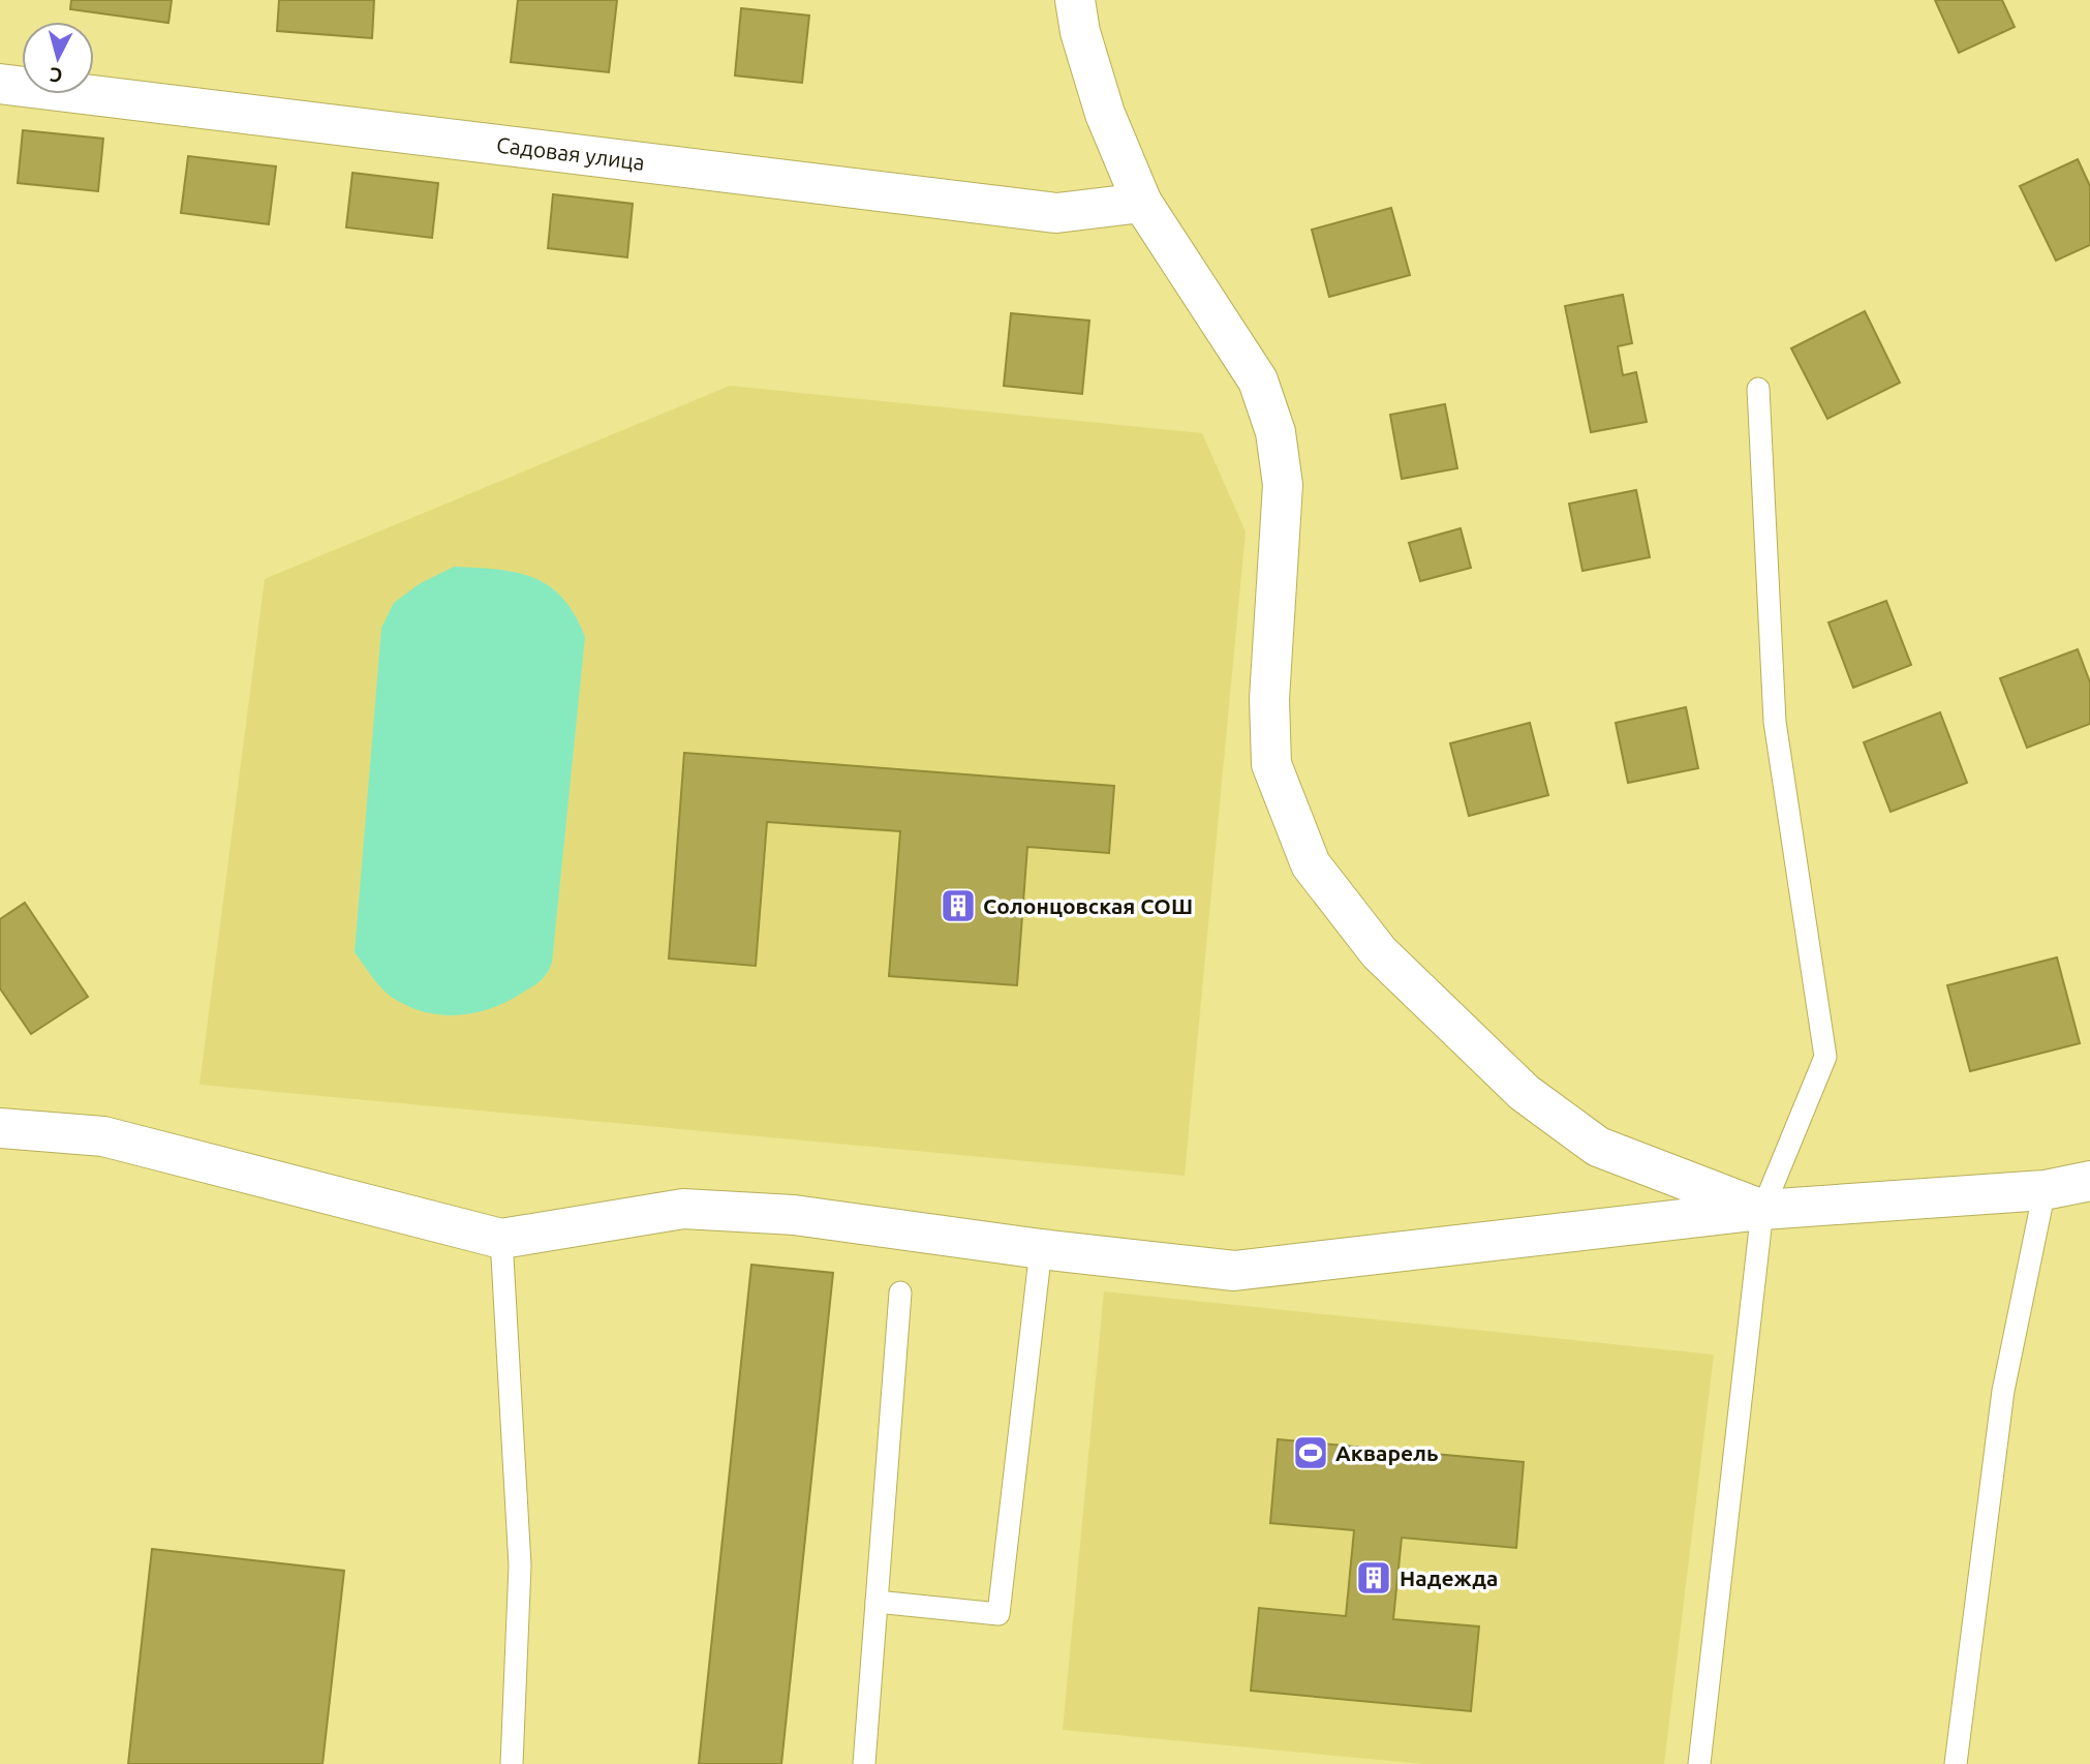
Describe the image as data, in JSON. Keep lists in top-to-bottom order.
{
  "streets": {
    "street": ["Садовая улица"]
  },
  "places": {
    "building": ["Солонцовская СОШ", "Надежда"],
    "sports": ["Акварель"]
  },
  "north": "bottom"
}
